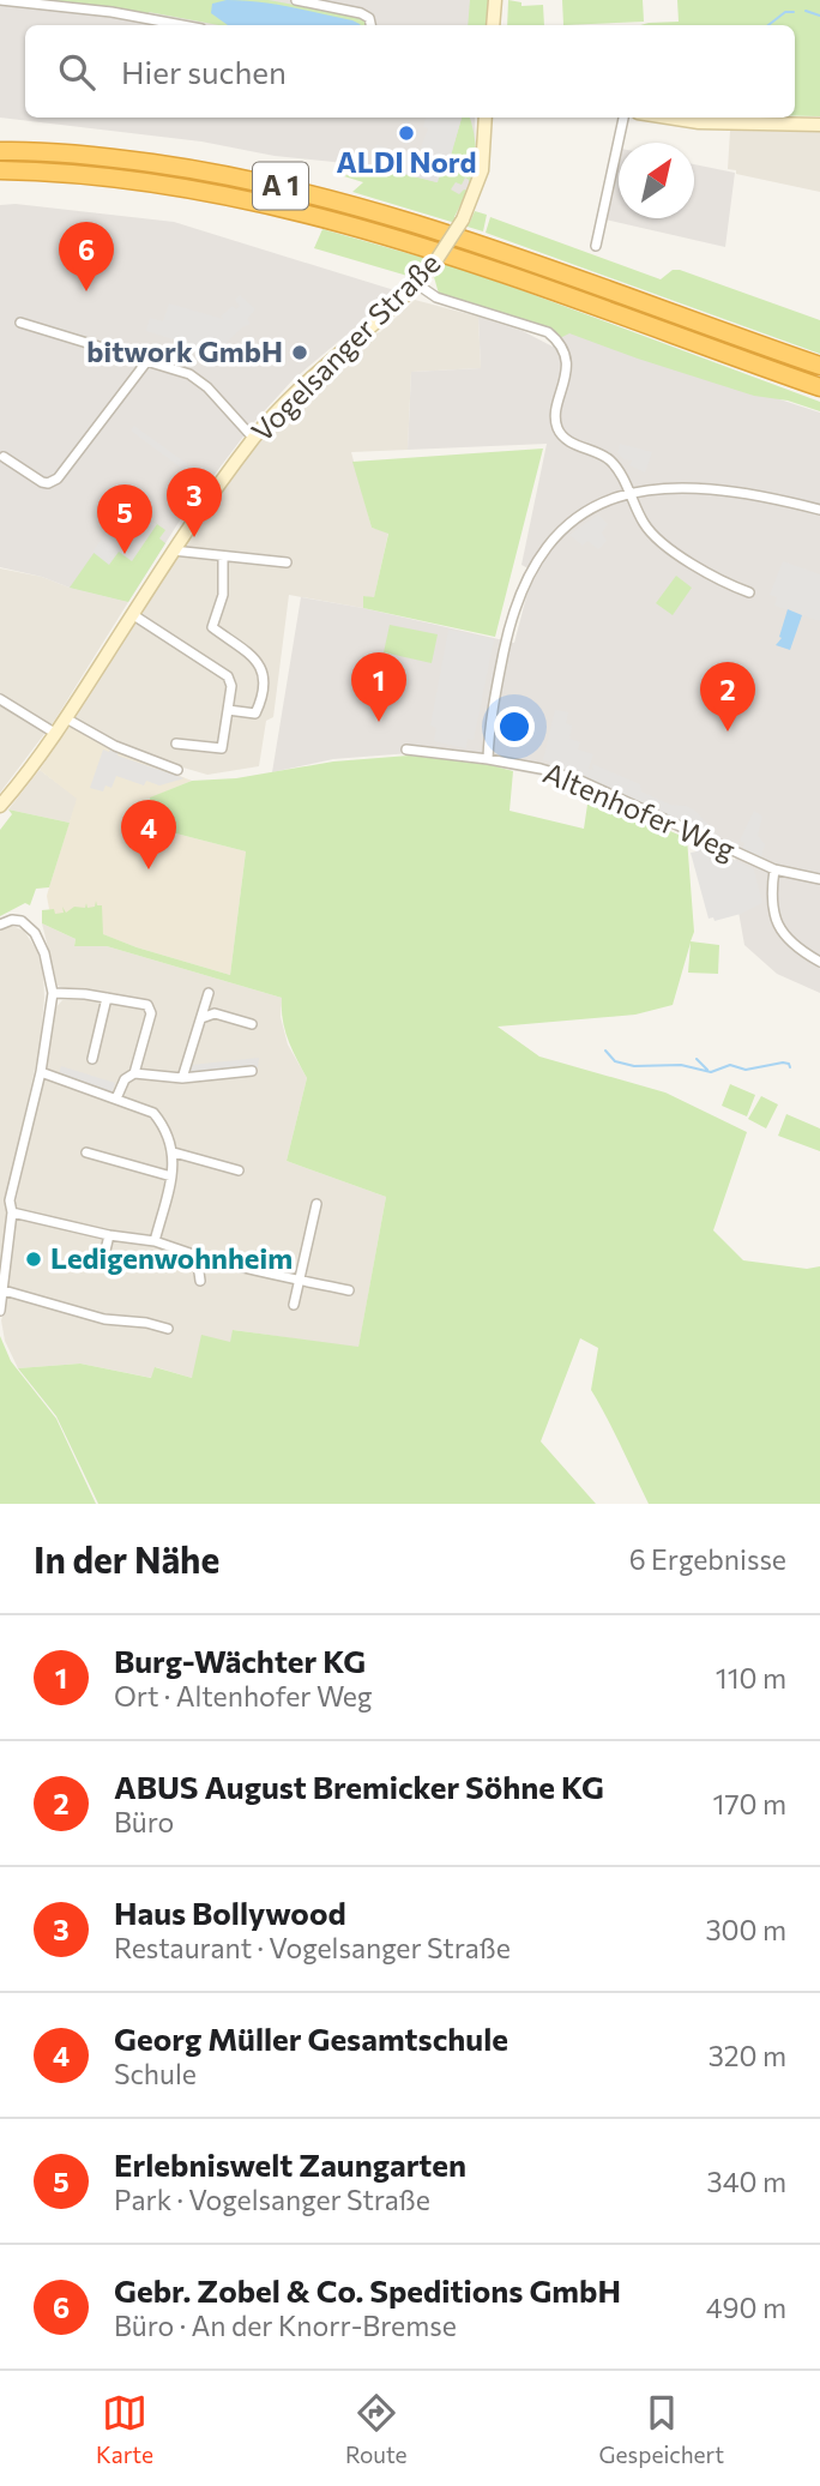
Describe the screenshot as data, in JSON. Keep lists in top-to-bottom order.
{
  "streets": {
    "highway": ["A 1"],
    "street": ["Vogelsanger Straße", "Altenhofer Weg"]
  },
  "places": ["ALDI Nord", "bitwork GmbH", "Ledigenwohnheim"],
  "north": "top right",
  "page": {
    "search": "Hier suchen",
    "pins": [
      "6",
      "3",
      "5",
      "1",
      "2",
      "4"
    ],
    "heading": ["In der Nähe", "6 Ergebnisse"],
    "list": [
      {
        "mark": "1",
        "name": "Burg-Wächter KG",
        "note": "Ort · Altenhofer Weg",
        "value": "110 m"
      },
      {
        "mark": "2",
        "name": "ABUS August Bremicker Söhne KG",
        "note": "Büro",
        "value": "170 m"
      },
      {
        "mark": "3",
        "name": "Haus Bollywood",
        "note": "Restaurant · Vogelsanger Straße",
        "value": "300 m"
      },
      {
        "mark": "4",
        "name": "Georg Müller Gesamtschule",
        "note": "Schule",
        "value": "320 m"
      },
      {
        "mark": "5",
        "name": "Erlebniswelt Zaungarten",
        "note": "Park · Vogelsanger Straße",
        "value": "340 m"
      },
      {
        "mark": "6",
        "name": "Gebr. Zobel & Co. Speditions GmbH",
        "note": "Büro · An der Knorr-Bremse",
        "value": "490 m"
      }
    ],
    "nav": ["Karte", "Route", "Gespeichert"]
  }
}
